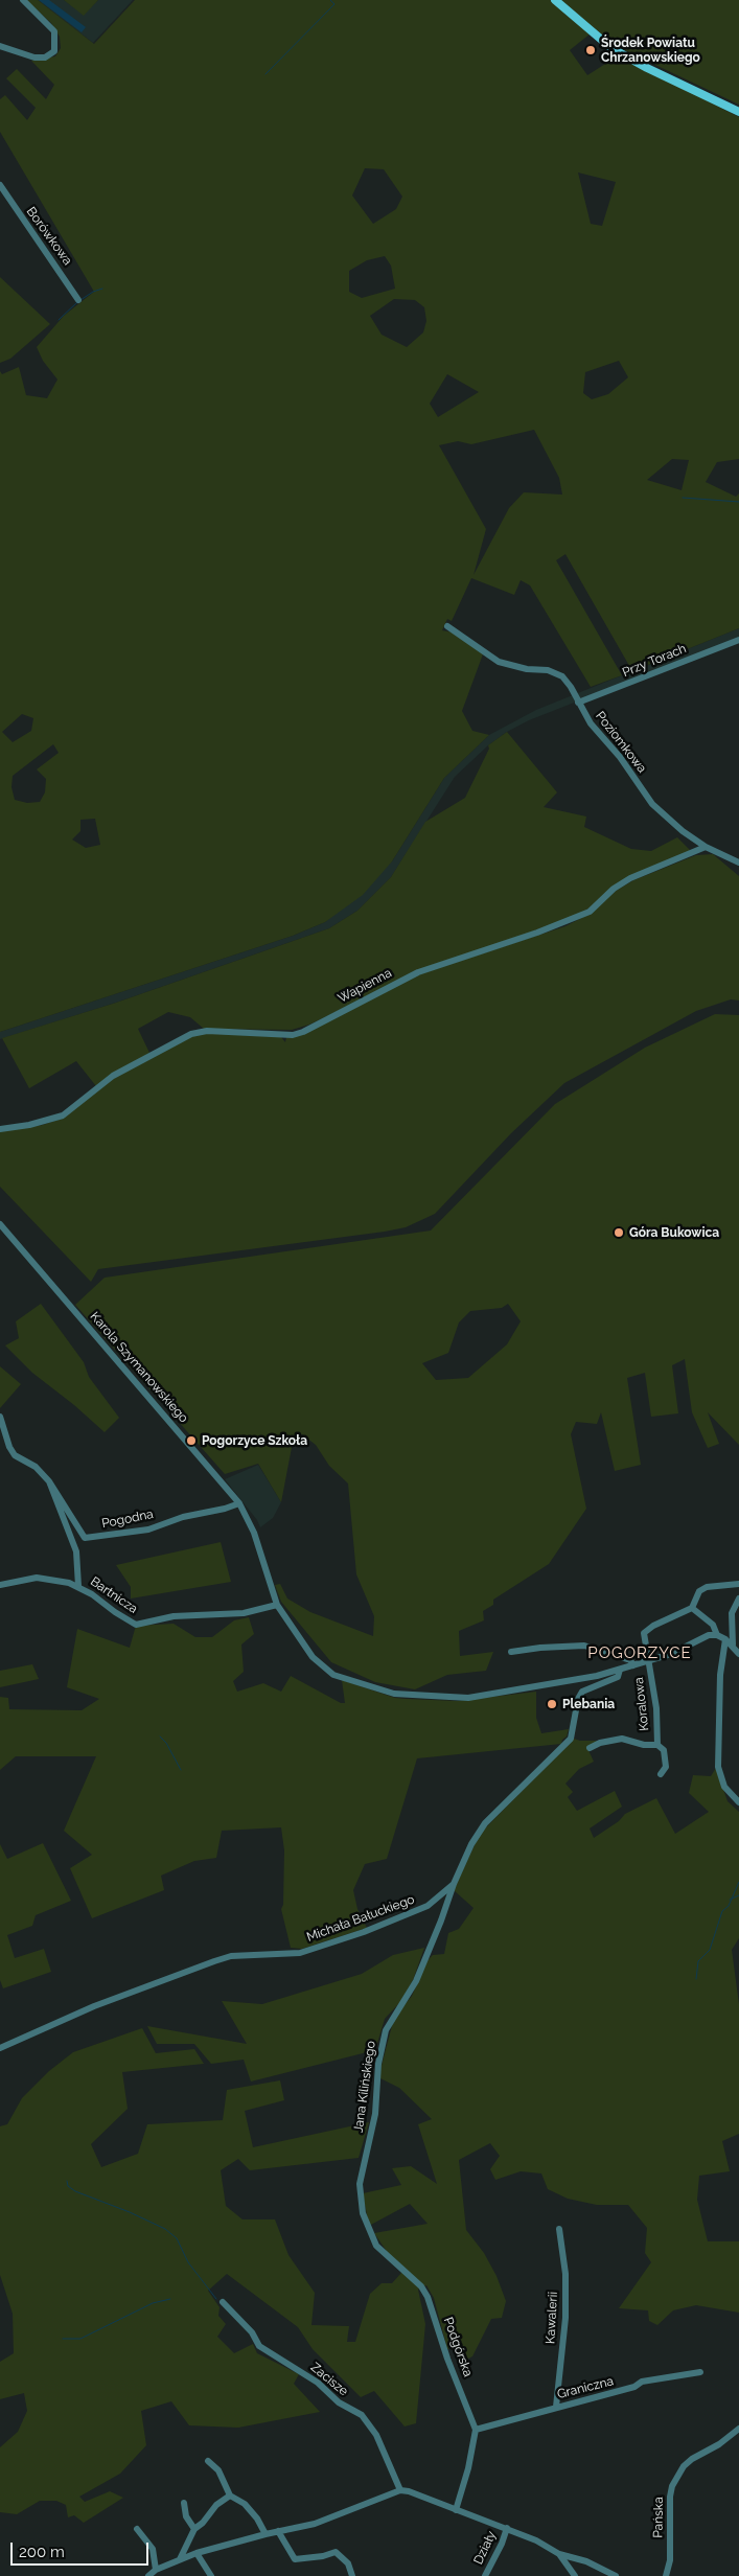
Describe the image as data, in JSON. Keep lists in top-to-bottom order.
{
  "streets": {
    "street": [
      "Borówkowa",
      "Przy Torach",
      "Poziomkowa",
      "Wapienna",
      "Karola Szymanowskiego",
      "Pogodna",
      "Bartnicza",
      "Koralowa",
      "Michała Bałuckiego",
      "Jana Kilińskiego",
      "Kawalerii",
      "Podgórska",
      "Zacisze",
      "Graniczna",
      "Pańska",
      "Działy"
    ]
  },
  "crossings": [
    ["Przy Torach", "Poziomkowa"],
    ["Poziomkowa", "Wapienna"],
    ["Karola Szymanowskiego", "Pogodna"],
    ["Karola Szymanowskiego", "Bartnicza"],
    ["Karola Szymanowskiego", "Koralowa"],
    ["Karola Szymanowskiego", "Michała Bałuckiego"],
    ["Michała Bałuckiego", "Jana Kilińskiego"],
    ["Jana Kilińskiego", "Podgórska"],
    ["Kawalerii", "Graniczna"],
    ["Podgórska", "Graniczna"]
  ],
  "districts": ["POGORZYCE"],
  "places": [
    "Środek Powiatu Chrzanowskiego",
    "Góra Bukowica",
    "Pogorzyce Szkoła",
    "Plebania"
  ],
  "scale_bar": "200 m"
}
